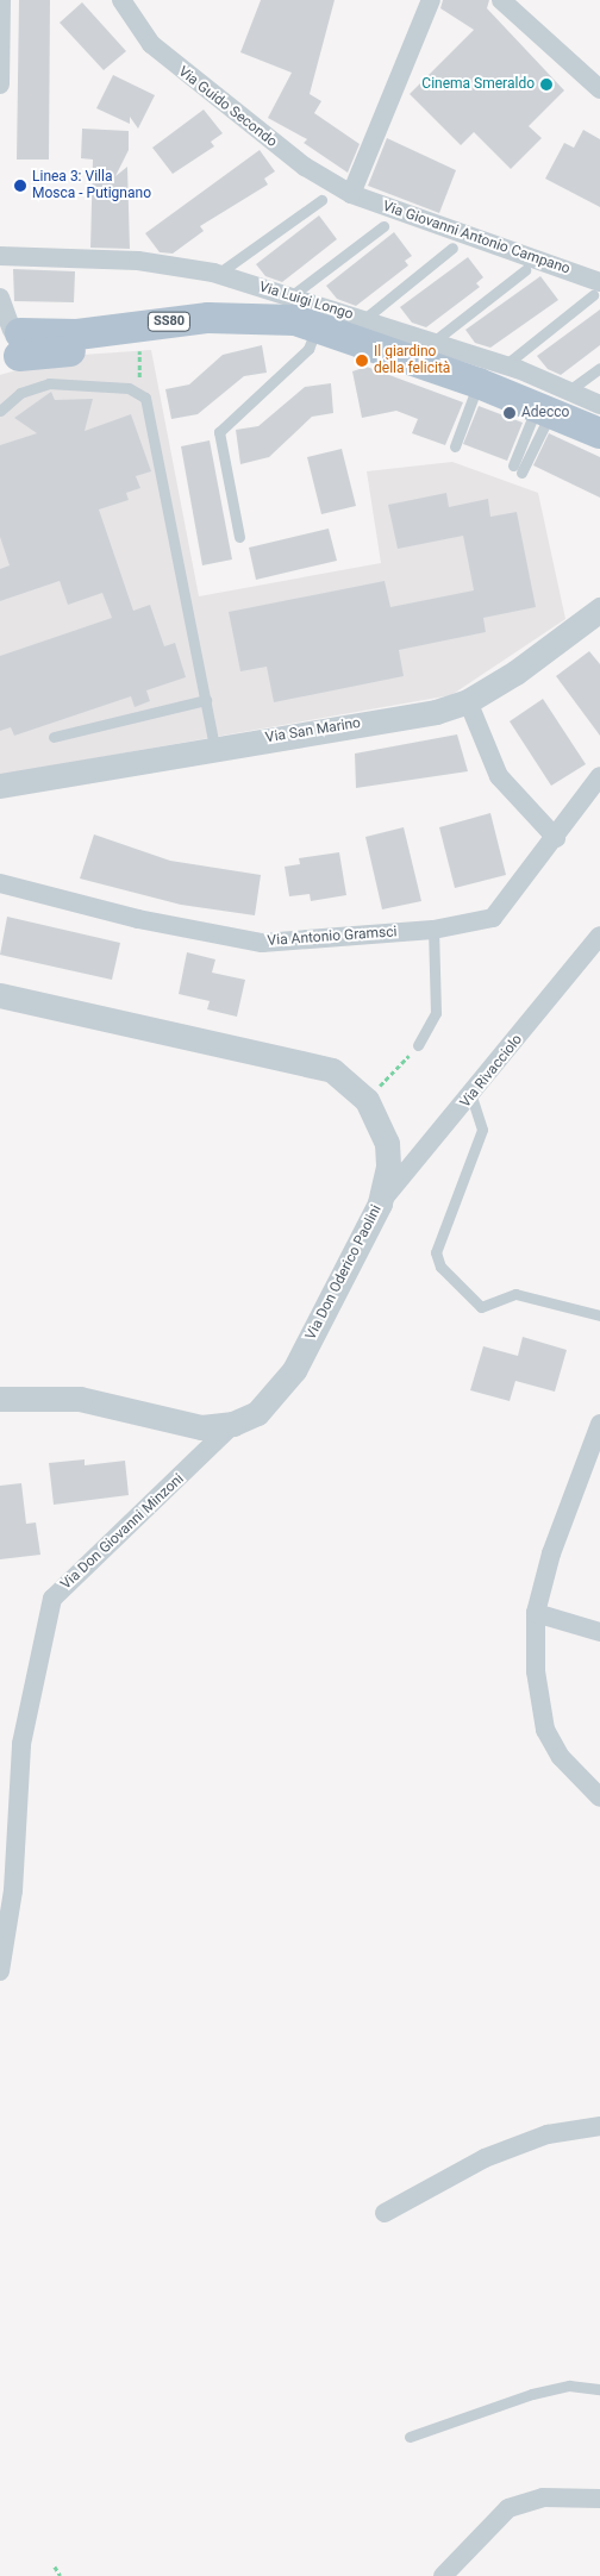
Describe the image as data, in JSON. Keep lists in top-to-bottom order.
{
  "streets": {
    "main road": ["SS80"],
    "street": [
      "Via Guido Secondo",
      "Via Giovanni Antonio Campano",
      "Via Luigi Longo",
      "Via San Marino",
      "Via Antonio Gramsci",
      "Via Rivacciolo",
      "Via Don Oderico Paolini",
      "Via Don Giovanni Minzoni"
    ]
  },
  "crossings": [
    ["Via Guido Secondo", "Via Giovanni Antonio Campano"],
    ["Via Luigi Longo", "SS80"],
    ["Via Rivacciolo", "Via Don Oderico Paolini"],
    ["Via Don Oderico Paolini", "Via Don Giovanni Minzoni"]
  ],
  "places": [
    "Cinema Smeraldo",
    "Linea 3: Villa Mosca - Putignano",
    "Il giardino della felicità",
    "Adecco"
  ]
}
